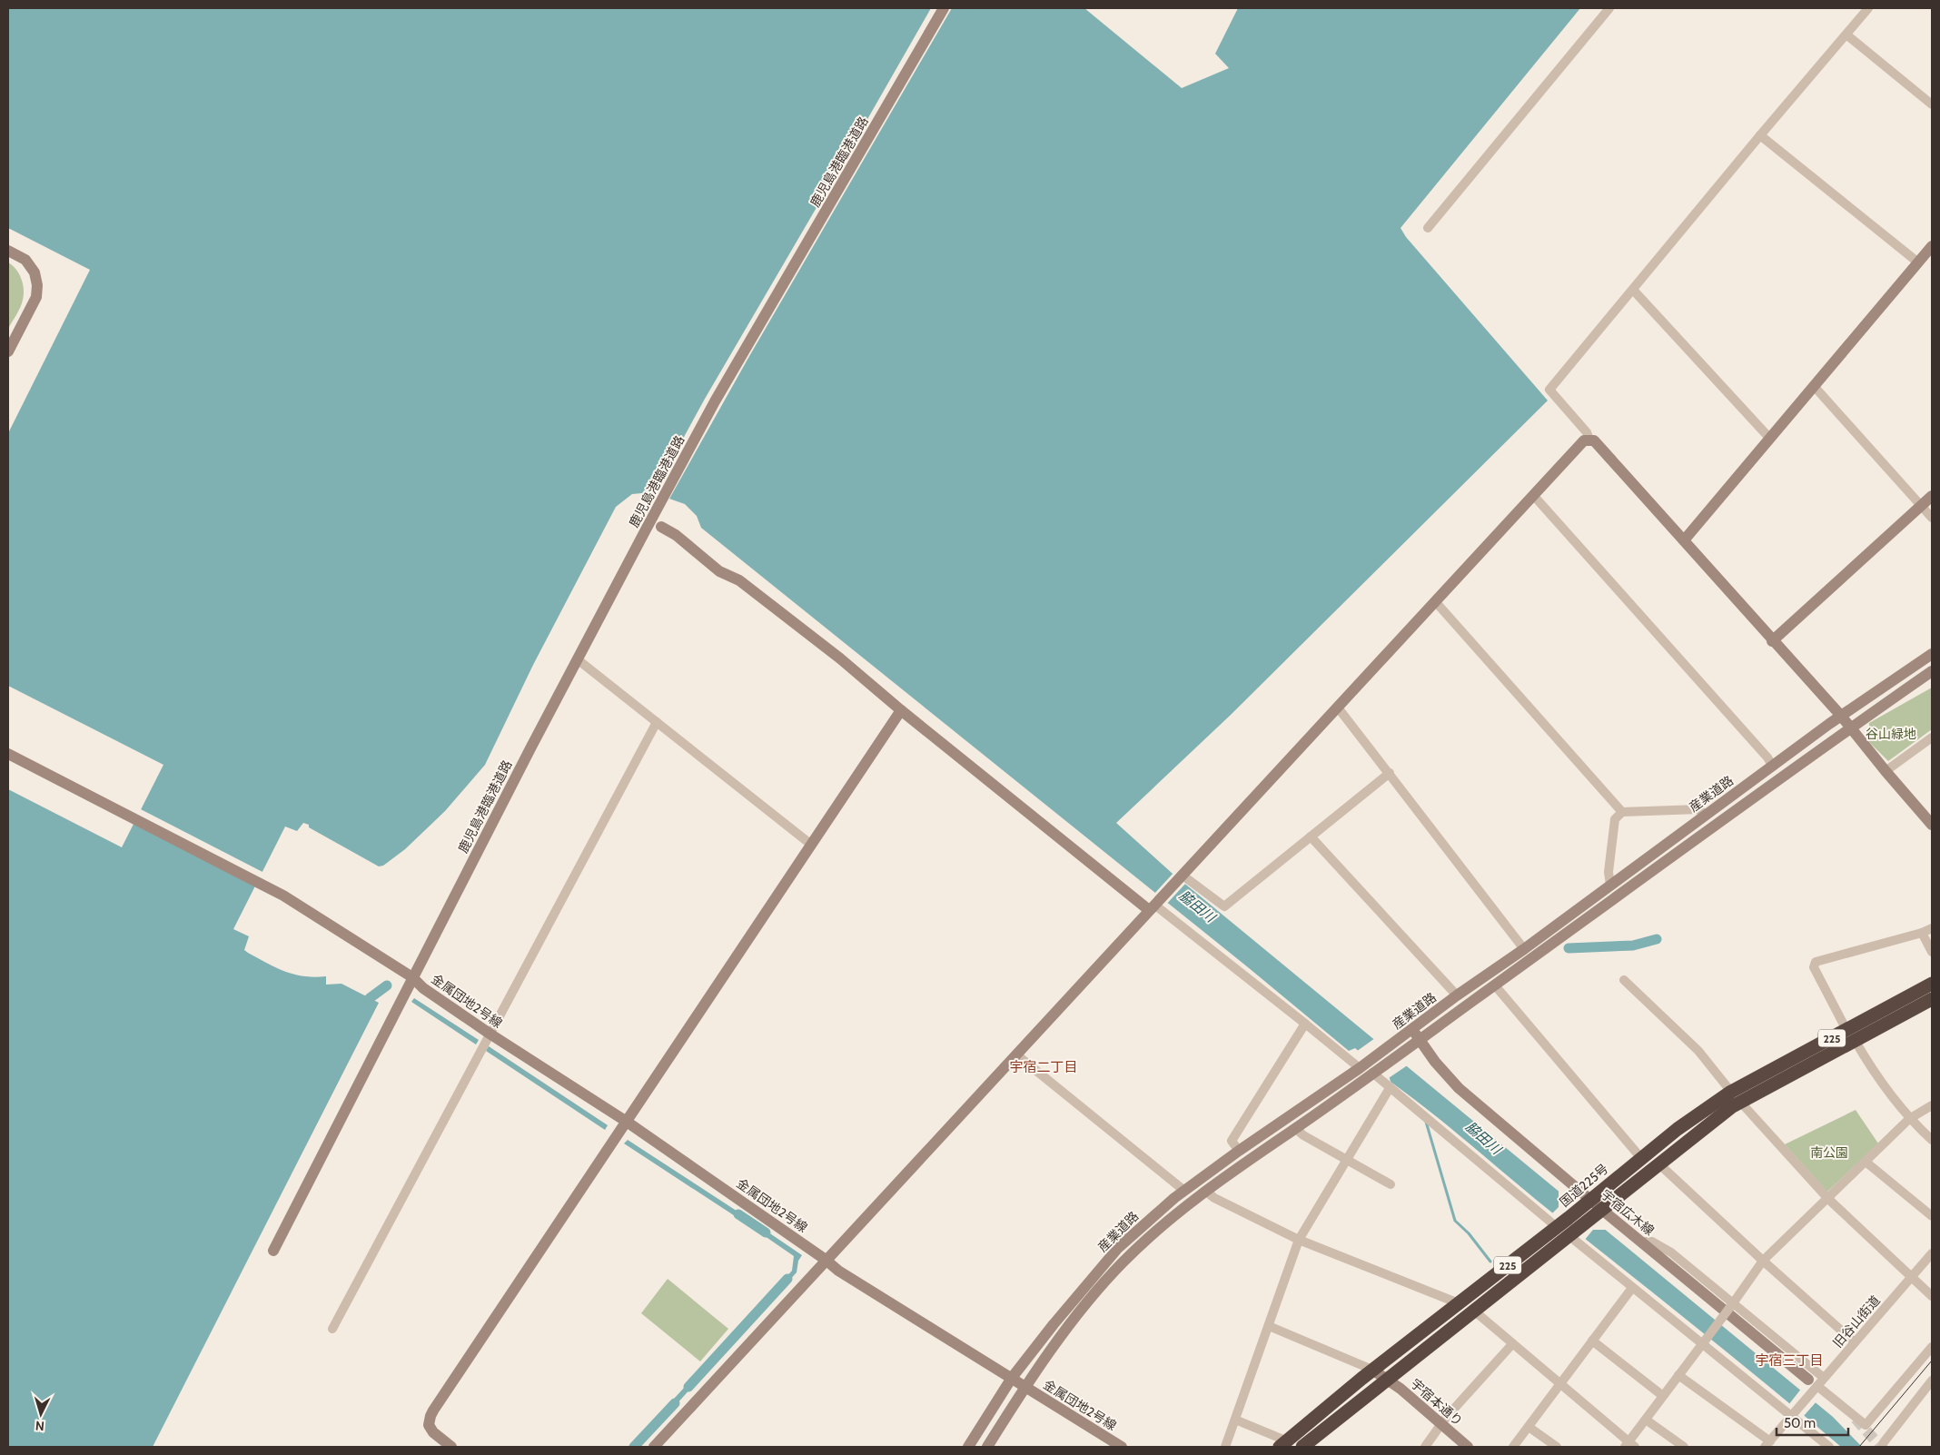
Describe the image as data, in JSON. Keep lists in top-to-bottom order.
{
  "streets": {
    "highway": ["225", "国道225号"],
    "street": [
      "鹿児島港臨港道路",
      "産業道路",
      "金属団地2号線",
      "宇宿広木線",
      "旧谷山街道",
      "宇宿本通り"
    ]
  },
  "crossings": [
    ["鹿児島港臨港道路", "金属団地2号線"],
    ["産業道路", "金属団地2号線"],
    ["産業道路", "宇宿広木線"],
    ["国道225号", "宇宿広木線"],
    ["国道225号", "宇宿本通り"],
    ["宇宿広木線", "旧谷山街道"]
  ],
  "districts": ["宇宿二丁目", "宇宿三丁目"],
  "water": ["脇田川"],
  "parks": ["谷山緑地", "南公園"],
  "scale_bar": "50 m",
  "north": "bottom"
}
